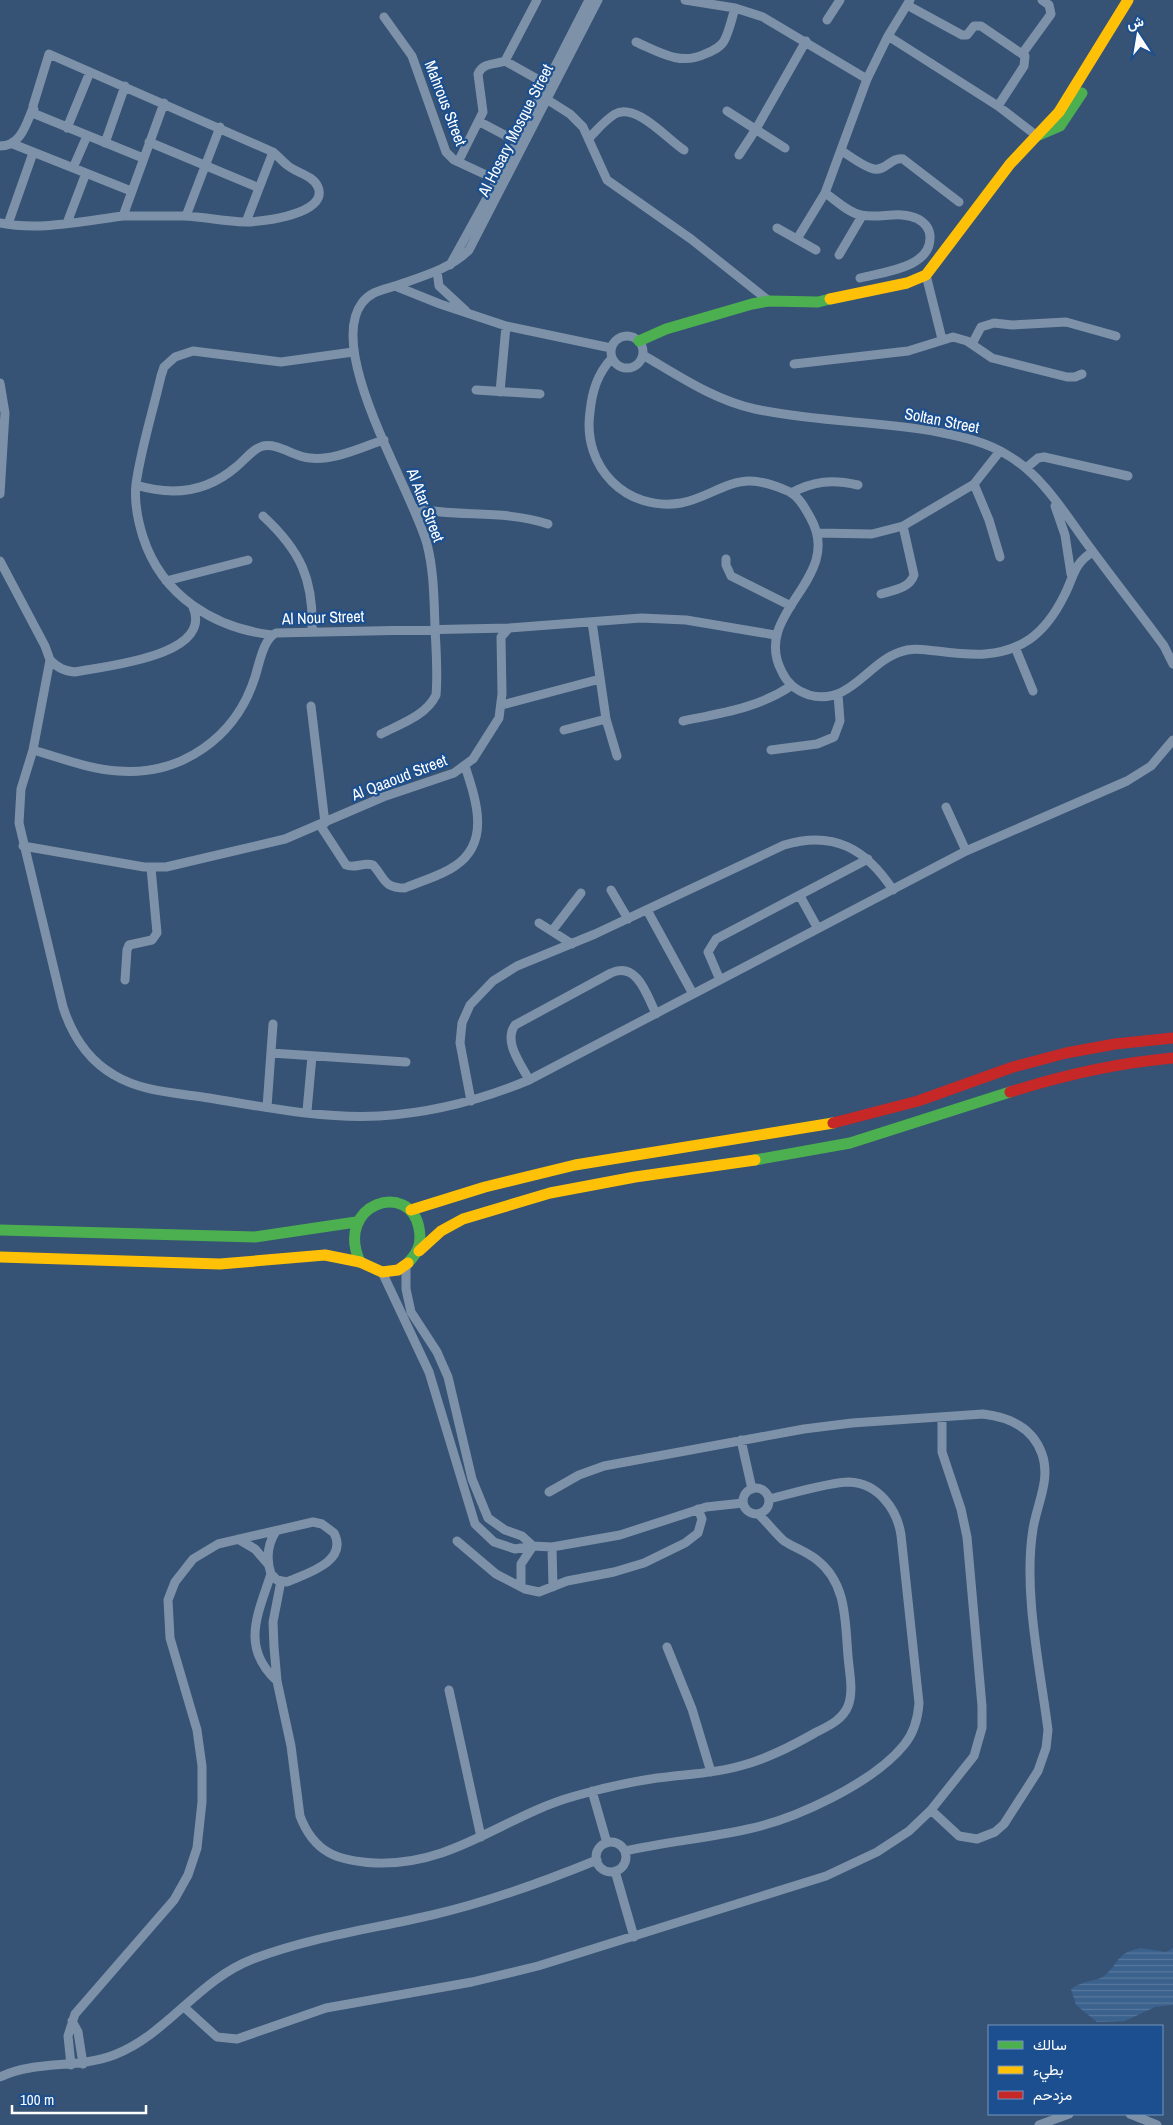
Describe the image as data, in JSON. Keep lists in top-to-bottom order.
{
  "streets": {
    "street": [
      "Mahrous Street",
      "Al Hosary Mosque Street",
      "Soltan Street",
      "Al Atar Street",
      "Al Nour Street",
      "Al Qaaoud Street"
    ]
  },
  "crossings": [
    ["Mahrous Street", "Al Hosary Mosque Street"],
    ["Al Hosary Mosque Street", "Al Atar Street"],
    ["Al Atar Street", "Al Nour Street"],
    ["Al Nour Street", "Al Qaaoud Street"]
  ],
  "legend": ["سالك", "بطيء", "مزدحم"],
  "scale_bar": "100 m",
  "north": "top"
}
